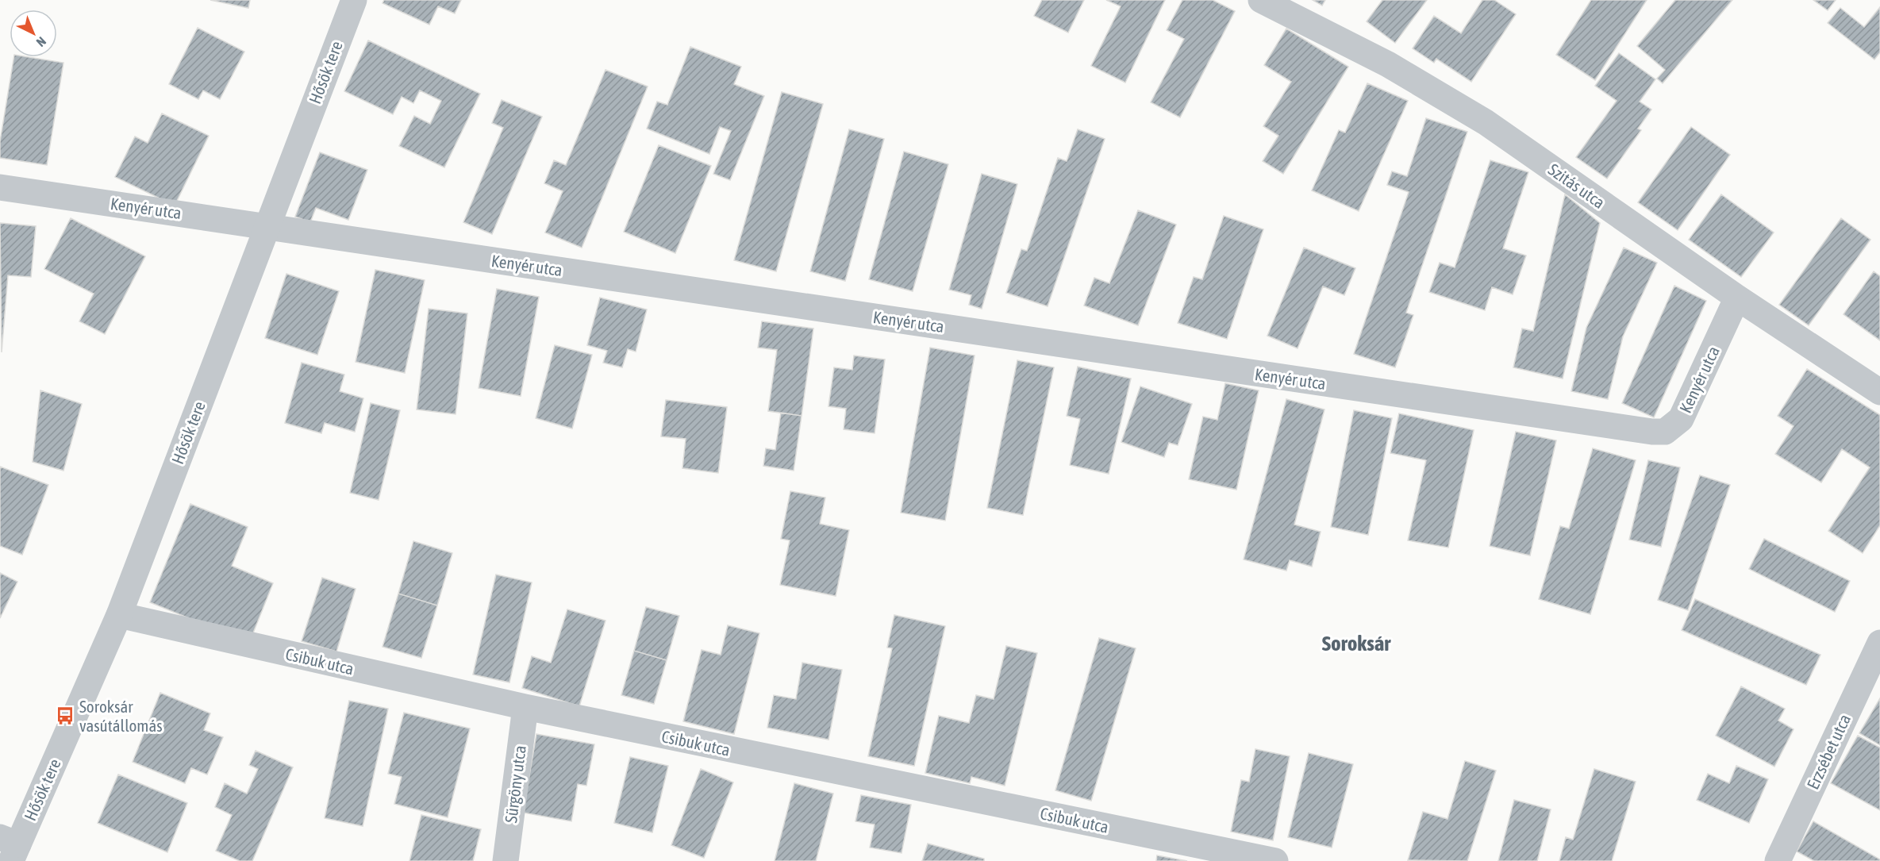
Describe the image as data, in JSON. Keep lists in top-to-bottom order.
{
  "streets": {
    "street": [
      "Hősök tere",
      "Szitás utca",
      "Kenyér utca",
      "Csibuk utca",
      "Erzsébet utca",
      "Sürgöny utca"
    ]
  },
  "crossings": [
    ["Hősök tere", "Kenyér utca"],
    ["Hősök tere", "Csibuk utca"],
    ["Szitás utca", "Kenyér utca"],
    ["Csibuk utca", "Sürgöny utca"]
  ],
  "districts": ["Soroksár"],
  "places": {
    "bus stop": ["Soroksár vasútállomás"]
  },
  "north": "bottom right"
}
